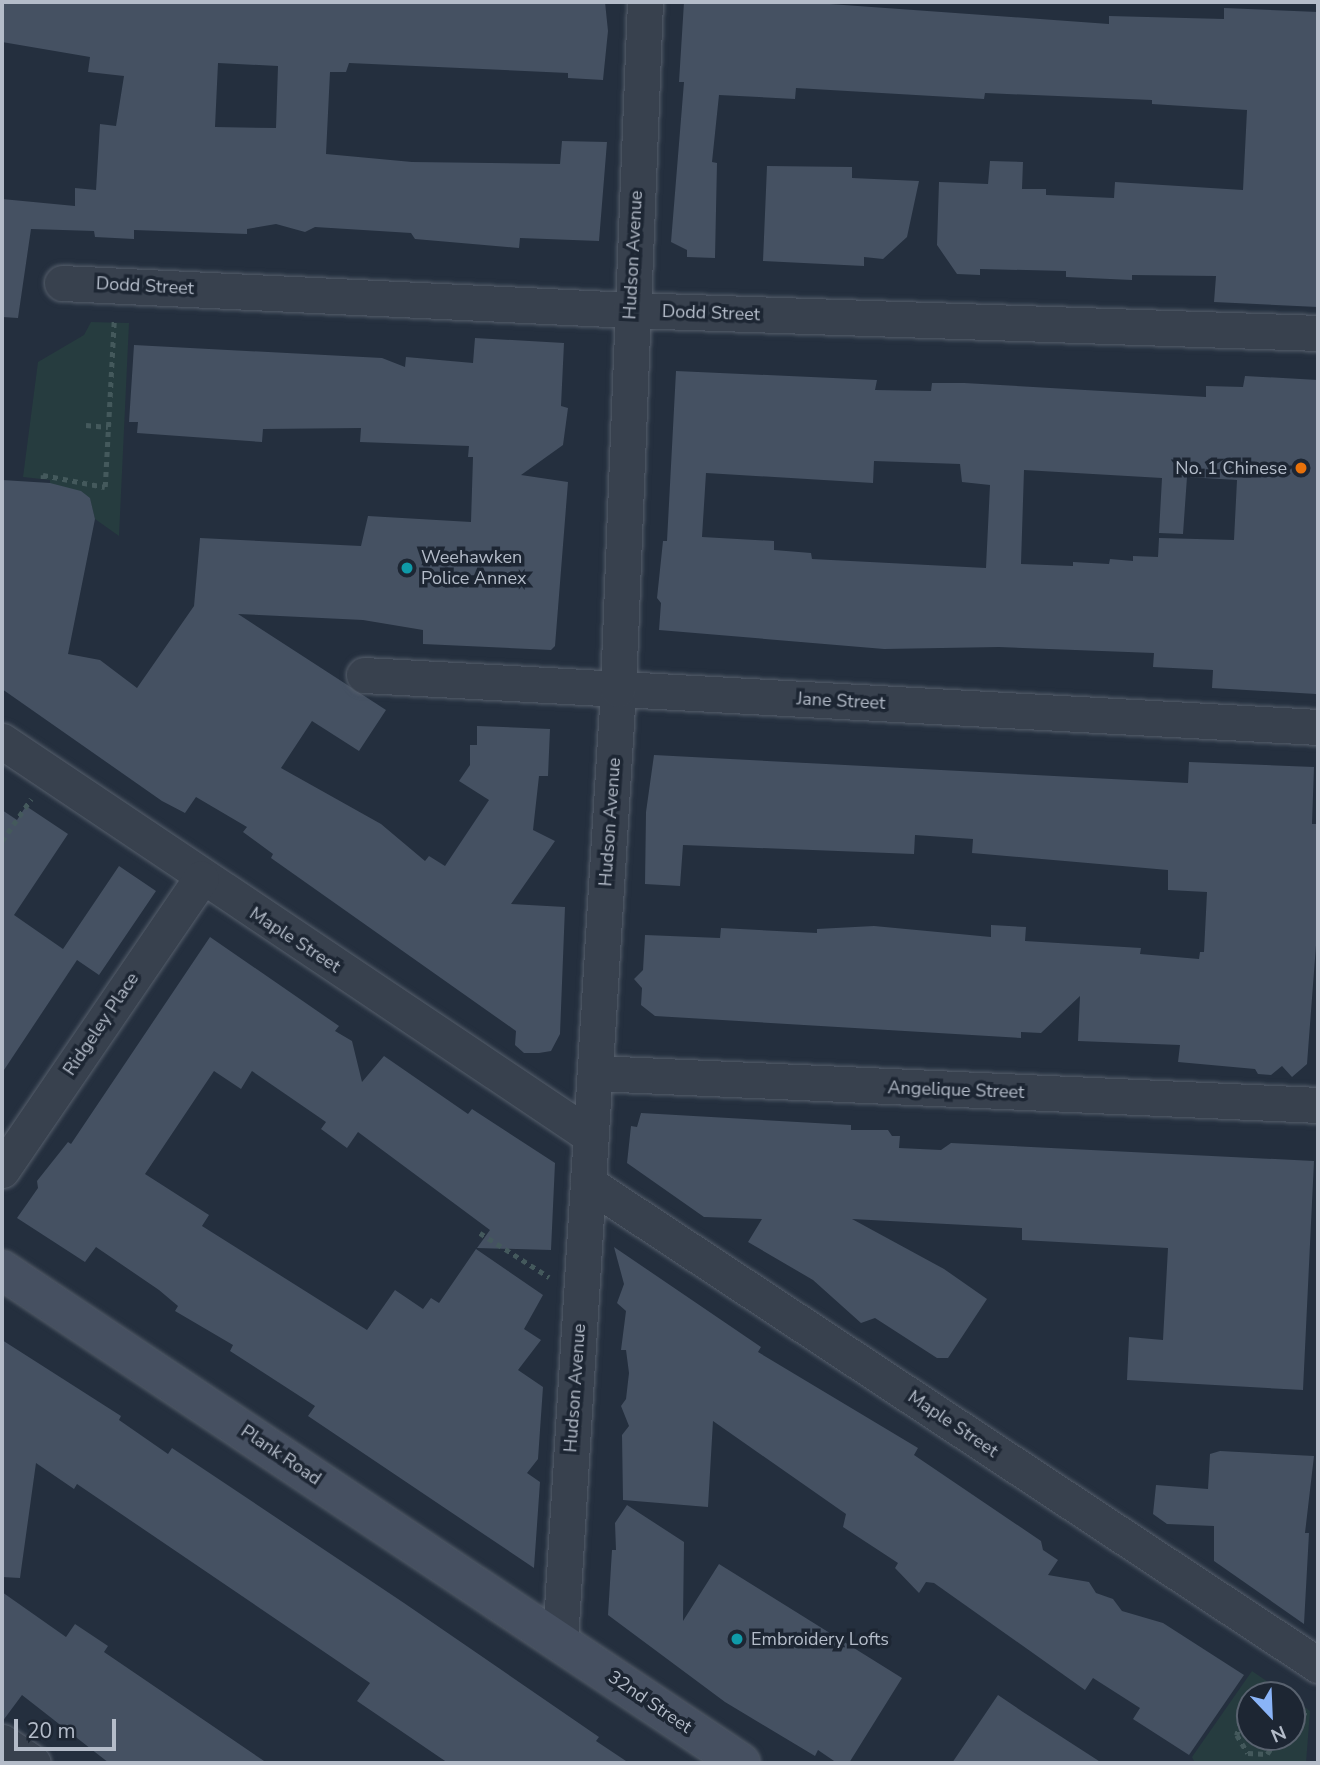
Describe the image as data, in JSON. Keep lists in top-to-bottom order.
{
  "streets": {
    "main road": ["Plank Road", "32nd Street"],
    "street": [
      "Hudson Avenue",
      "Dodd Street",
      "Jane Street",
      "Maple Street",
      "Ridgeley Place",
      "Angelique Street"
    ]
  },
  "crossings": [
    ["Hudson Avenue", "Dodd Street"],
    ["Hudson Avenue", "Jane Street"],
    ["Hudson Avenue", "Maple Street"],
    ["Hudson Avenue", "Angelique Street"],
    ["Hudson Avenue", "Plank Road"],
    ["Hudson Avenue", "32nd Street"],
    ["Maple Street", "Ridgeley Place"],
    ["Plank Road", "32nd Street"]
  ],
  "places": ["No. 1 Chinese", "Weehawken Police Annex", "Embroidery Lofts"],
  "scale_bar": "20 m",
  "north": "bottom right"
}
